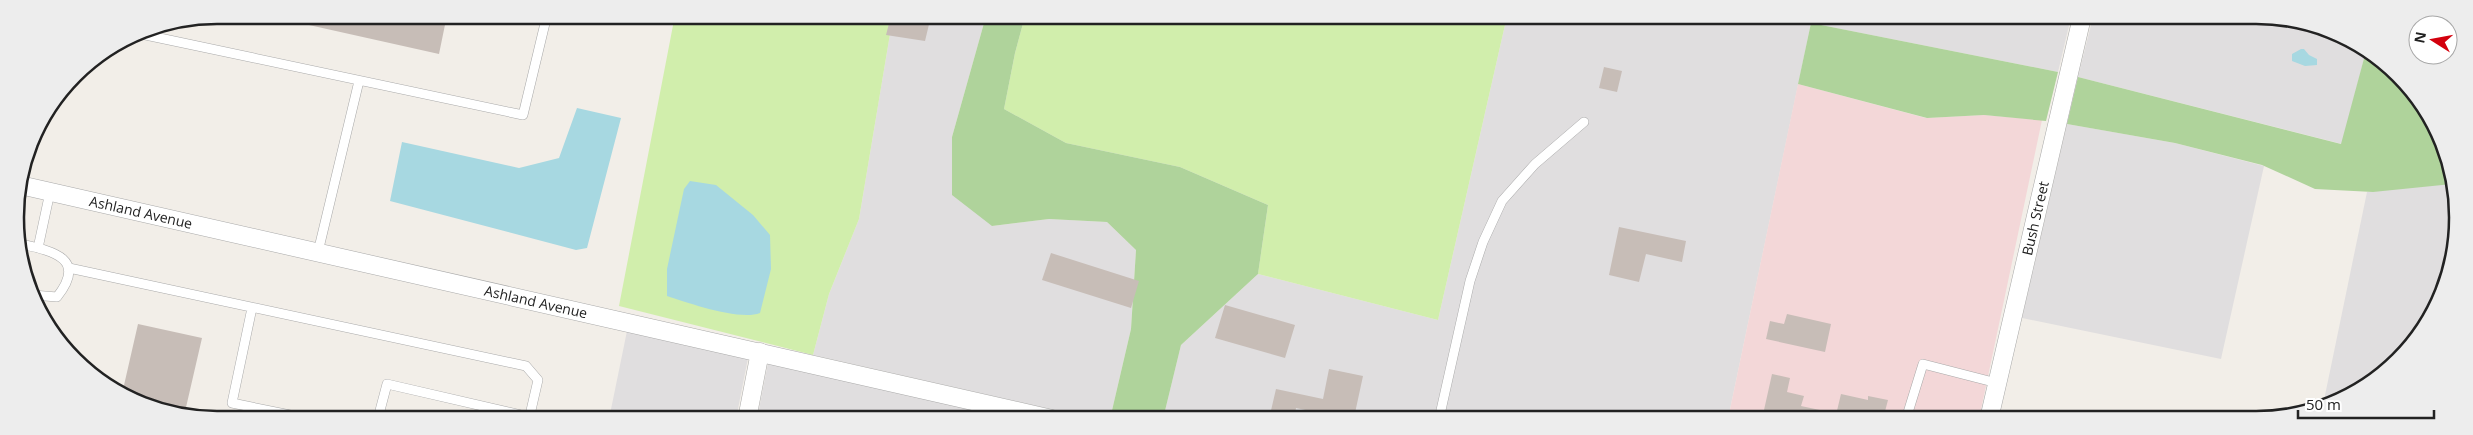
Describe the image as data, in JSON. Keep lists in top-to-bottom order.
{
  "streets": {
    "street": ["Ashland Avenue", "Bush Street"]
  },
  "scale_bar": "50 m",
  "north": "left"
}
